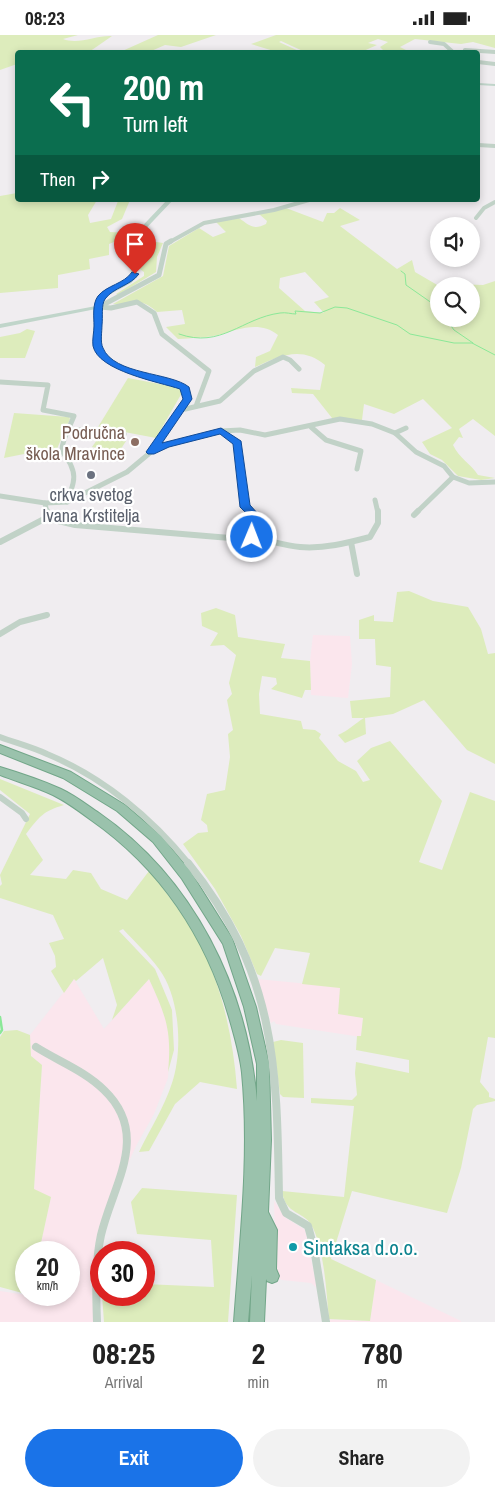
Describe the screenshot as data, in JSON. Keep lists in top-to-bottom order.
{
  "places": ["Područna škola Mravince", "crkva svetog Ivana Krstitelja", "Sintaksa d.o.o."],
  "page": {
    "status": "08:23",
    "turn": ["200 m", "Turn left"],
    "then": "Then",
    "speed": "20 km/h",
    "limit": "30",
    "eta": [
      "08:25",
      "Arrival",
      "2",
      "min",
      "780",
      "m"
    ],
    "buttons": ["Exit", "Share"]
  }
}
